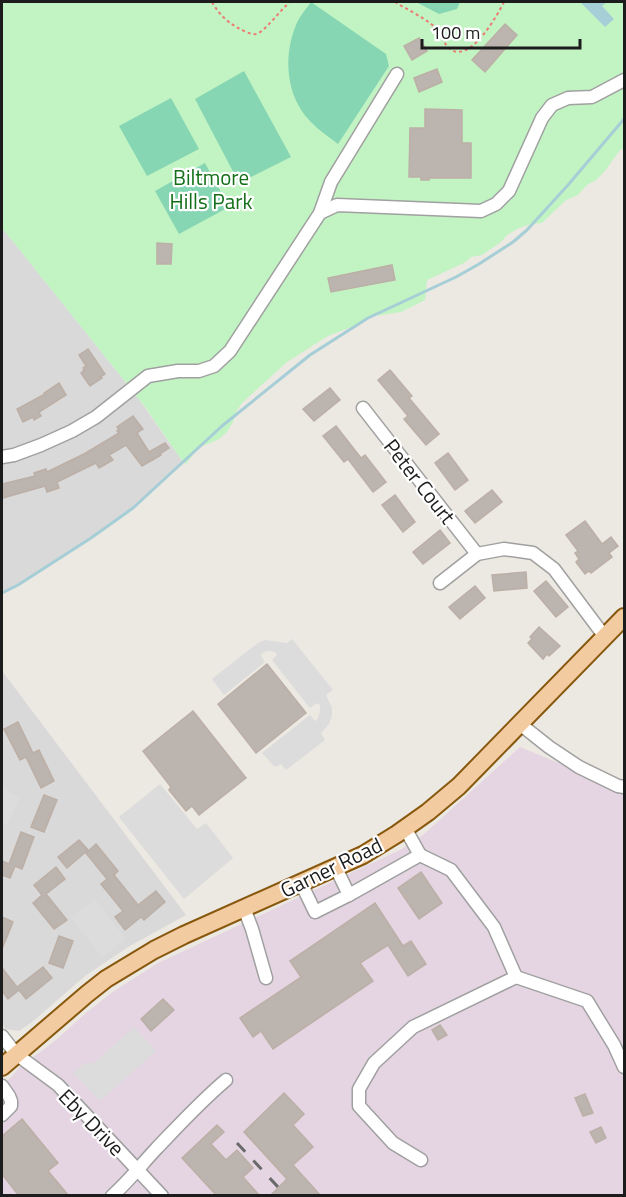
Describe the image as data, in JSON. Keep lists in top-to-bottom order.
{
  "streets": {
    "main road": ["Garner Road"],
    "street": ["Peter Court", "Eby Drive"]
  },
  "crossings": [
    ["Garner Road", "Eby Drive"]
  ],
  "parks": ["Biltmore Hills Park"],
  "scale_bar": "100 m"
}
